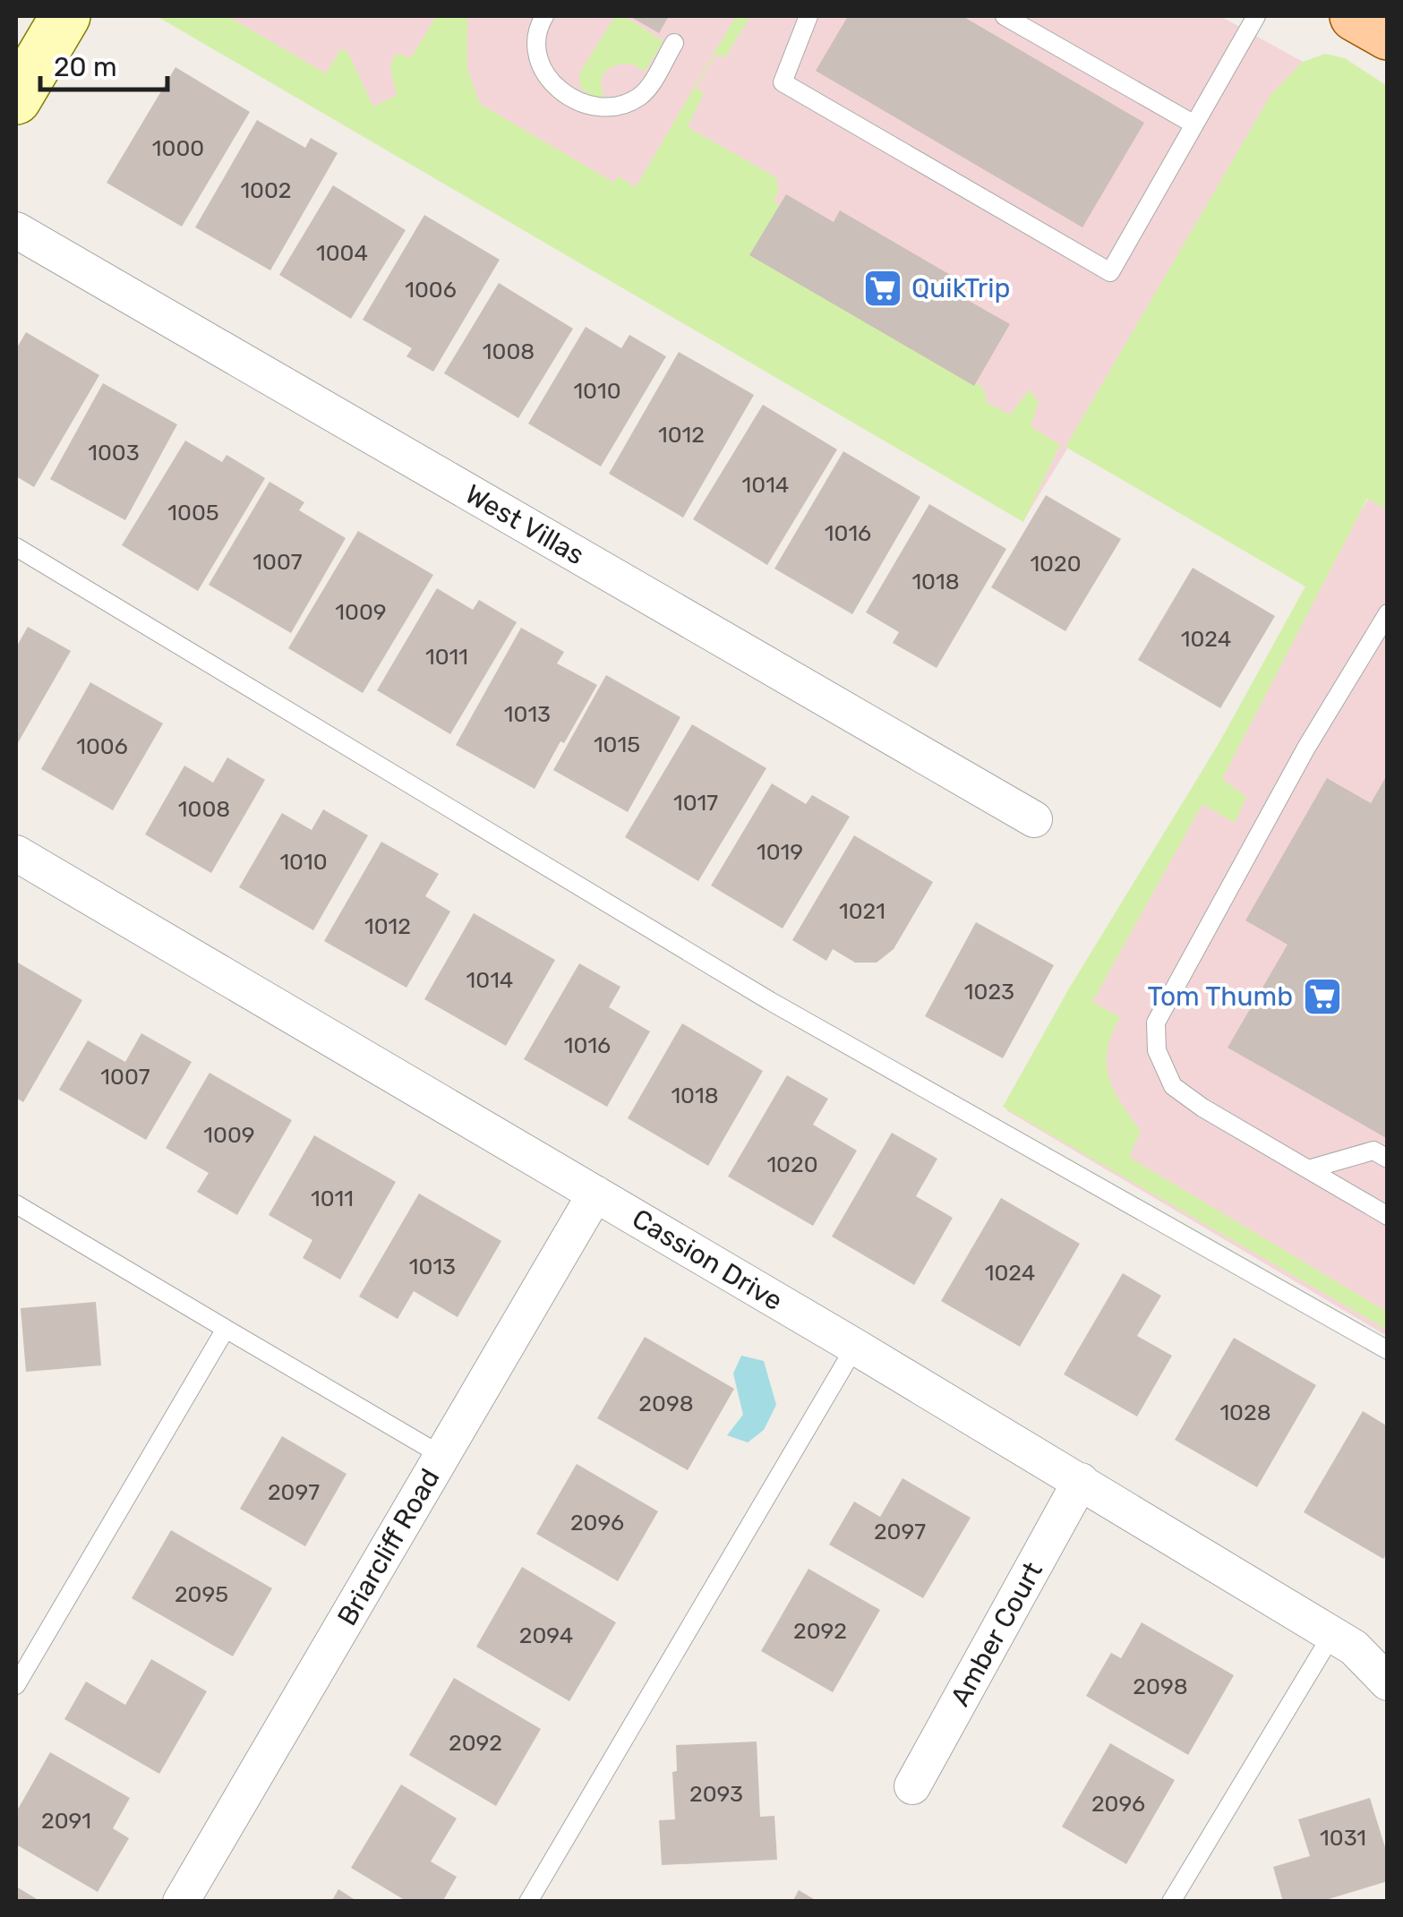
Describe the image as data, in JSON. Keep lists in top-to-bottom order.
{
  "streets": {
    "street": [
      "West Villas",
      "Cassion Drive",
      "Briarcliff Road",
      "Amber Court"
    ]
  },
  "crossings": [
    ["Cassion Drive", "Briarcliff Road"],
    ["Cassion Drive", "Amber Court"]
  ],
  "places": {
    "supermarket": ["QuikTrip", "Tom Thumb"]
  },
  "house_numbers": [
    "1000",
    "1002",
    "1004",
    "1006",
    "1008",
    "1010",
    "1012",
    "1003",
    "1014",
    "1005",
    "1016",
    "1007",
    "1020",
    "1018",
    "1009",
    "1024",
    "1011",
    "1013",
    "1015",
    "1006",
    "1017",
    "1008",
    "1019",
    "1010",
    "1021",
    "1012",
    "1014",
    "1023",
    "1016",
    "1007",
    "1018",
    "1009",
    "1020",
    "1011",
    "1013",
    "1024",
    "2098",
    "1028",
    "2097",
    "2096",
    "2097",
    "2095",
    "2092",
    "2094",
    "2098",
    "2092",
    "2093",
    "2096",
    "2091",
    "1031"
  ],
  "scale_bar": "20 m"
}
